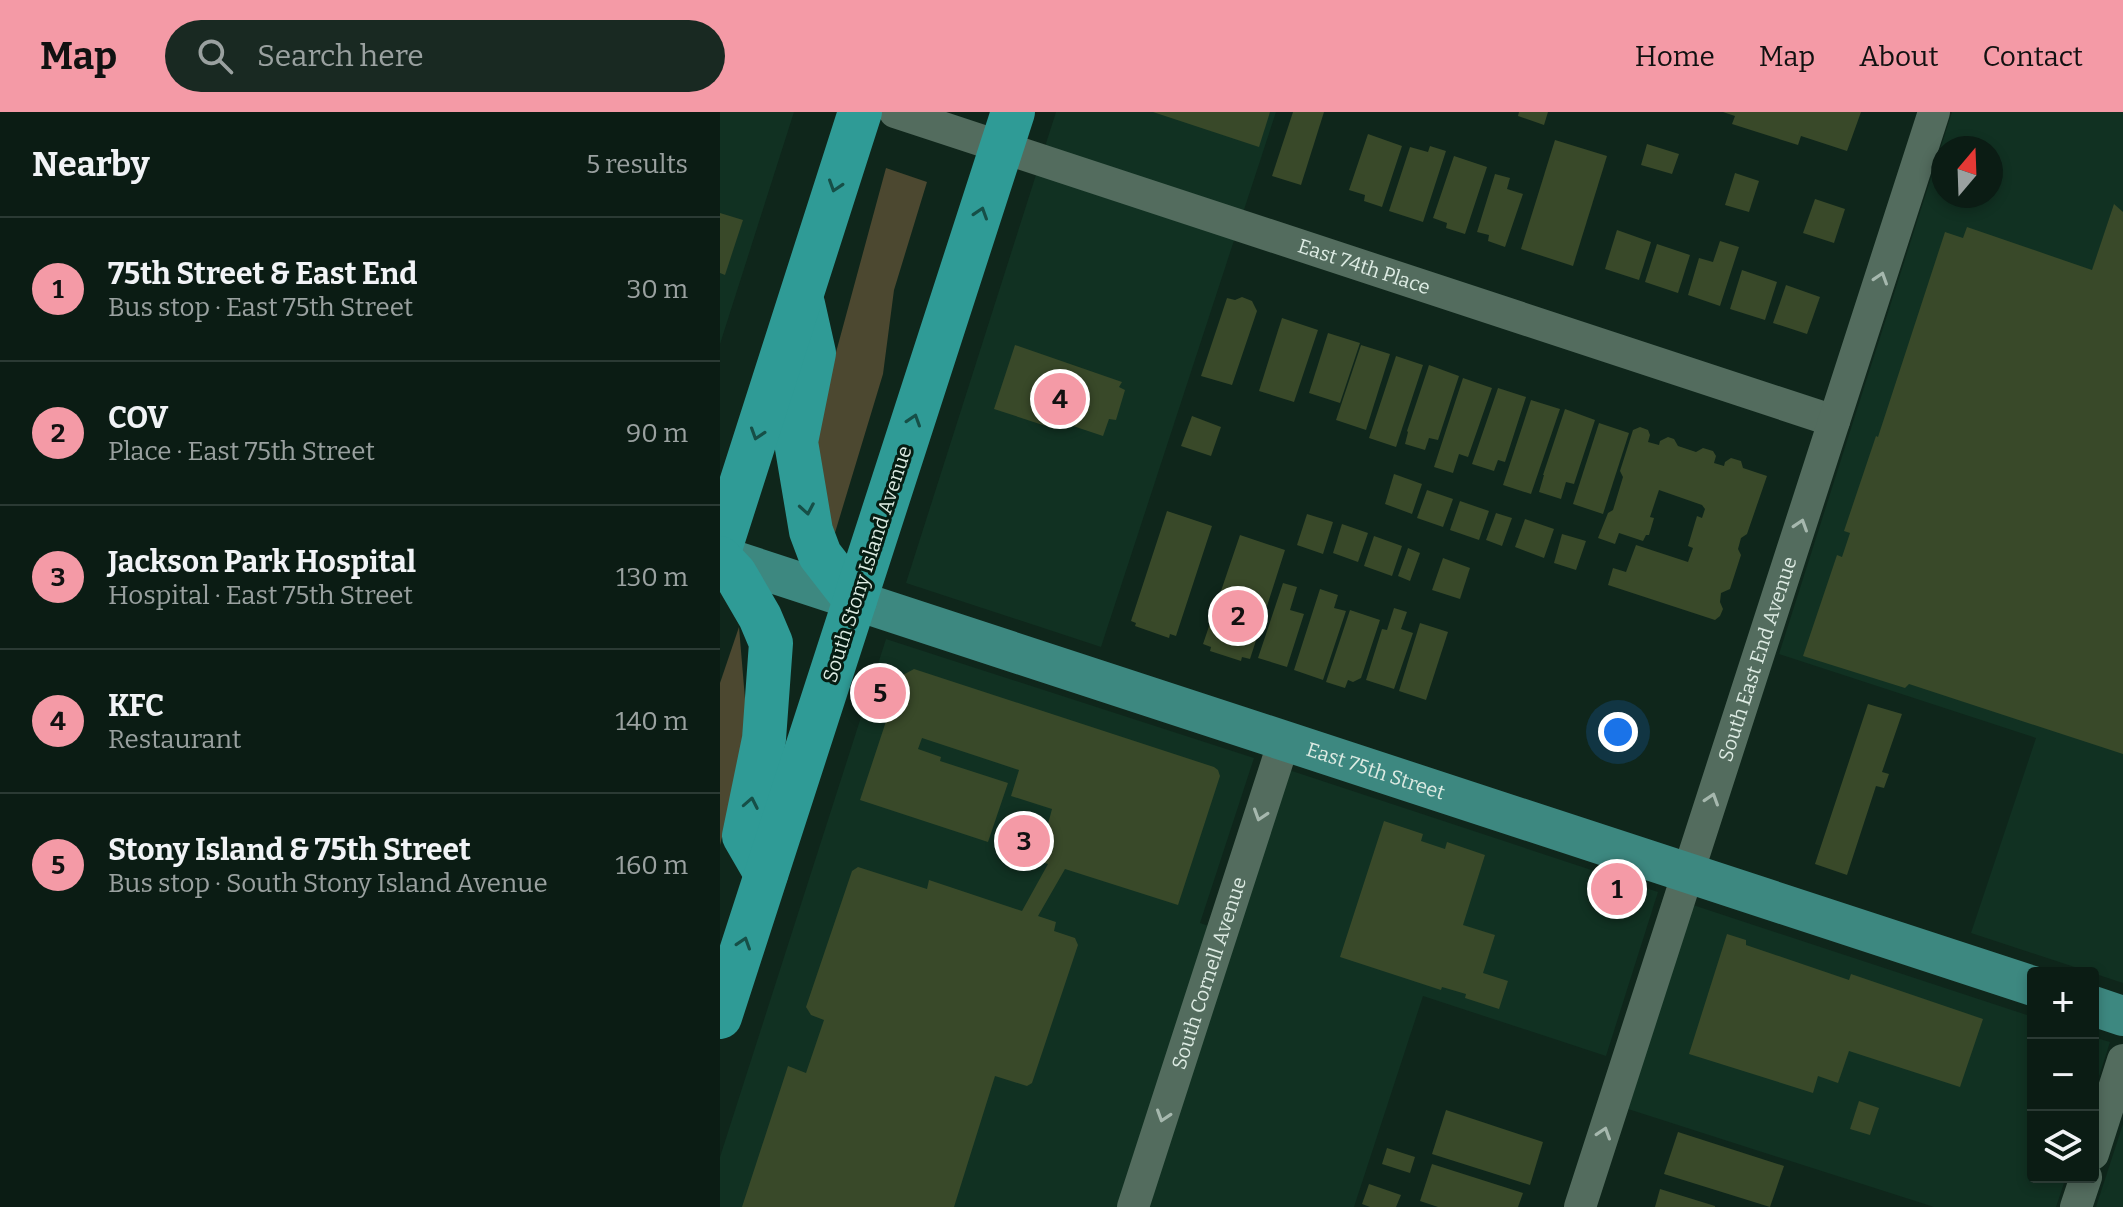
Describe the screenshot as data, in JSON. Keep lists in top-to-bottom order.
{
  "streets": {
    "highway": ["South Stony Island Avenue"],
    "main road": ["East 75th Street"],
    "street": ["East 74th Place", "South East End Avenue", "South Cornell Avenue"]
  },
  "crossings": [
    ["East 74th Place", "South Stony Island Avenue"],
    ["East 74th Place", "South East End Avenue"],
    ["South Stony Island Avenue", "East 75th Street"],
    ["South East End Avenue", "East 75th Street"],
    ["East 75th Street", "South Cornell Avenue"]
  ],
  "one_way": ["South East End Avenue", "South Cornell Avenue"],
  "north": "top",
  "page": {
    "header": "Map",
    "search": "Search here",
    "nav": [
      "Home",
      "Map",
      "About",
      "Contact"
    ],
    "heading": ["Nearby", "5 results"],
    "list": [
      {
        "mark": "1",
        "name": "75th Street & East End",
        "note": "Bus stop · East 75th Street",
        "value": "30 m"
      },
      {
        "mark": "2",
        "name": "COV",
        "note": "Place · East 75th Street",
        "value": "90 m"
      },
      {
        "mark": "3",
        "name": "Jackson Park Hospital",
        "note": "Hospital · East 75th Street",
        "value": "130 m"
      },
      {
        "mark": "4",
        "name": "KFC",
        "note": "Restaurant",
        "value": "140 m"
      },
      {
        "mark": "5",
        "name": "Stony Island & 75th Street",
        "note": "Bus stop · South Stony Island Avenue",
        "value": "160 m"
      }
    ],
    "pins": [
      "4",
      "2",
      "5",
      "3",
      "1"
    ],
    "map_buttons": ["+", "−"]
  }
}
